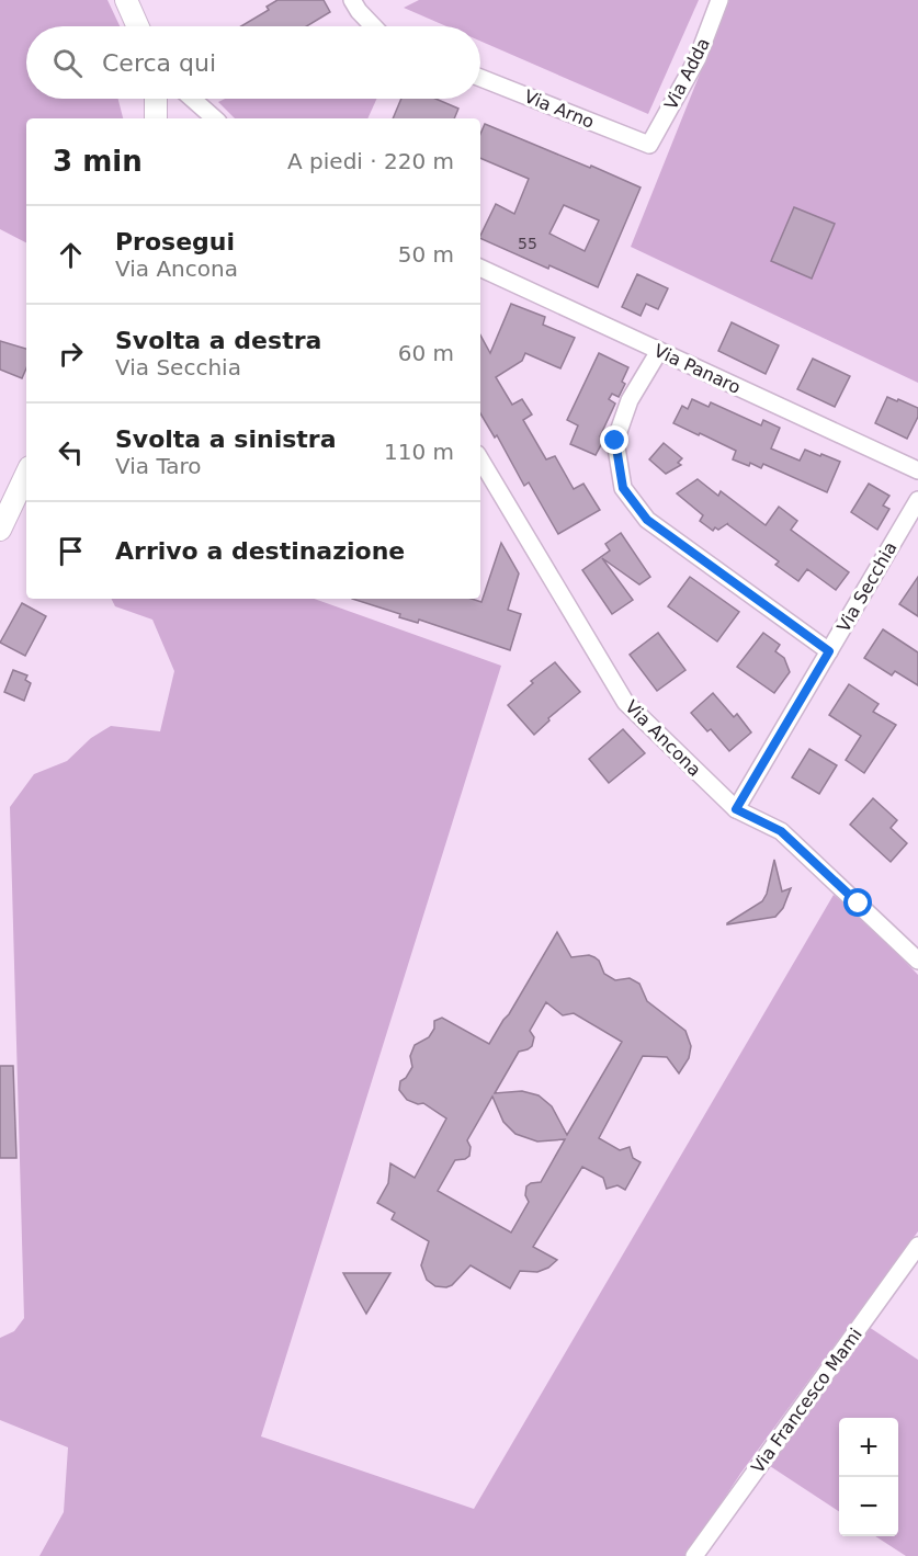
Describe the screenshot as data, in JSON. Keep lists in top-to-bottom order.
{
  "streets": {
    "street": [
      "Via Adda",
      "Via Arno",
      "Via Panaro",
      "Via Secchia",
      "Via Ancona",
      "Via Francesco Mami"
    ]
  },
  "crossings": [
    ["Via Adda", "Via Arno"],
    ["Via Secchia", "Via Ancona"]
  ],
  "house_numbers": ["55"],
  "page": {
    "search": "Cerca qui",
    "heading": ["3 min", "A piedi · 220 m"],
    "list": [
      ["Prosegui", "Via Ancona", "50 m"],
      ["Svolta a destra", "Via Secchia", "60 m"],
      ["Svolta a sinistra", "Via Taro", "110 m"],
      "Arrivo a destinazione"
    ],
    "map_buttons": ["+", "−"]
  }
}
